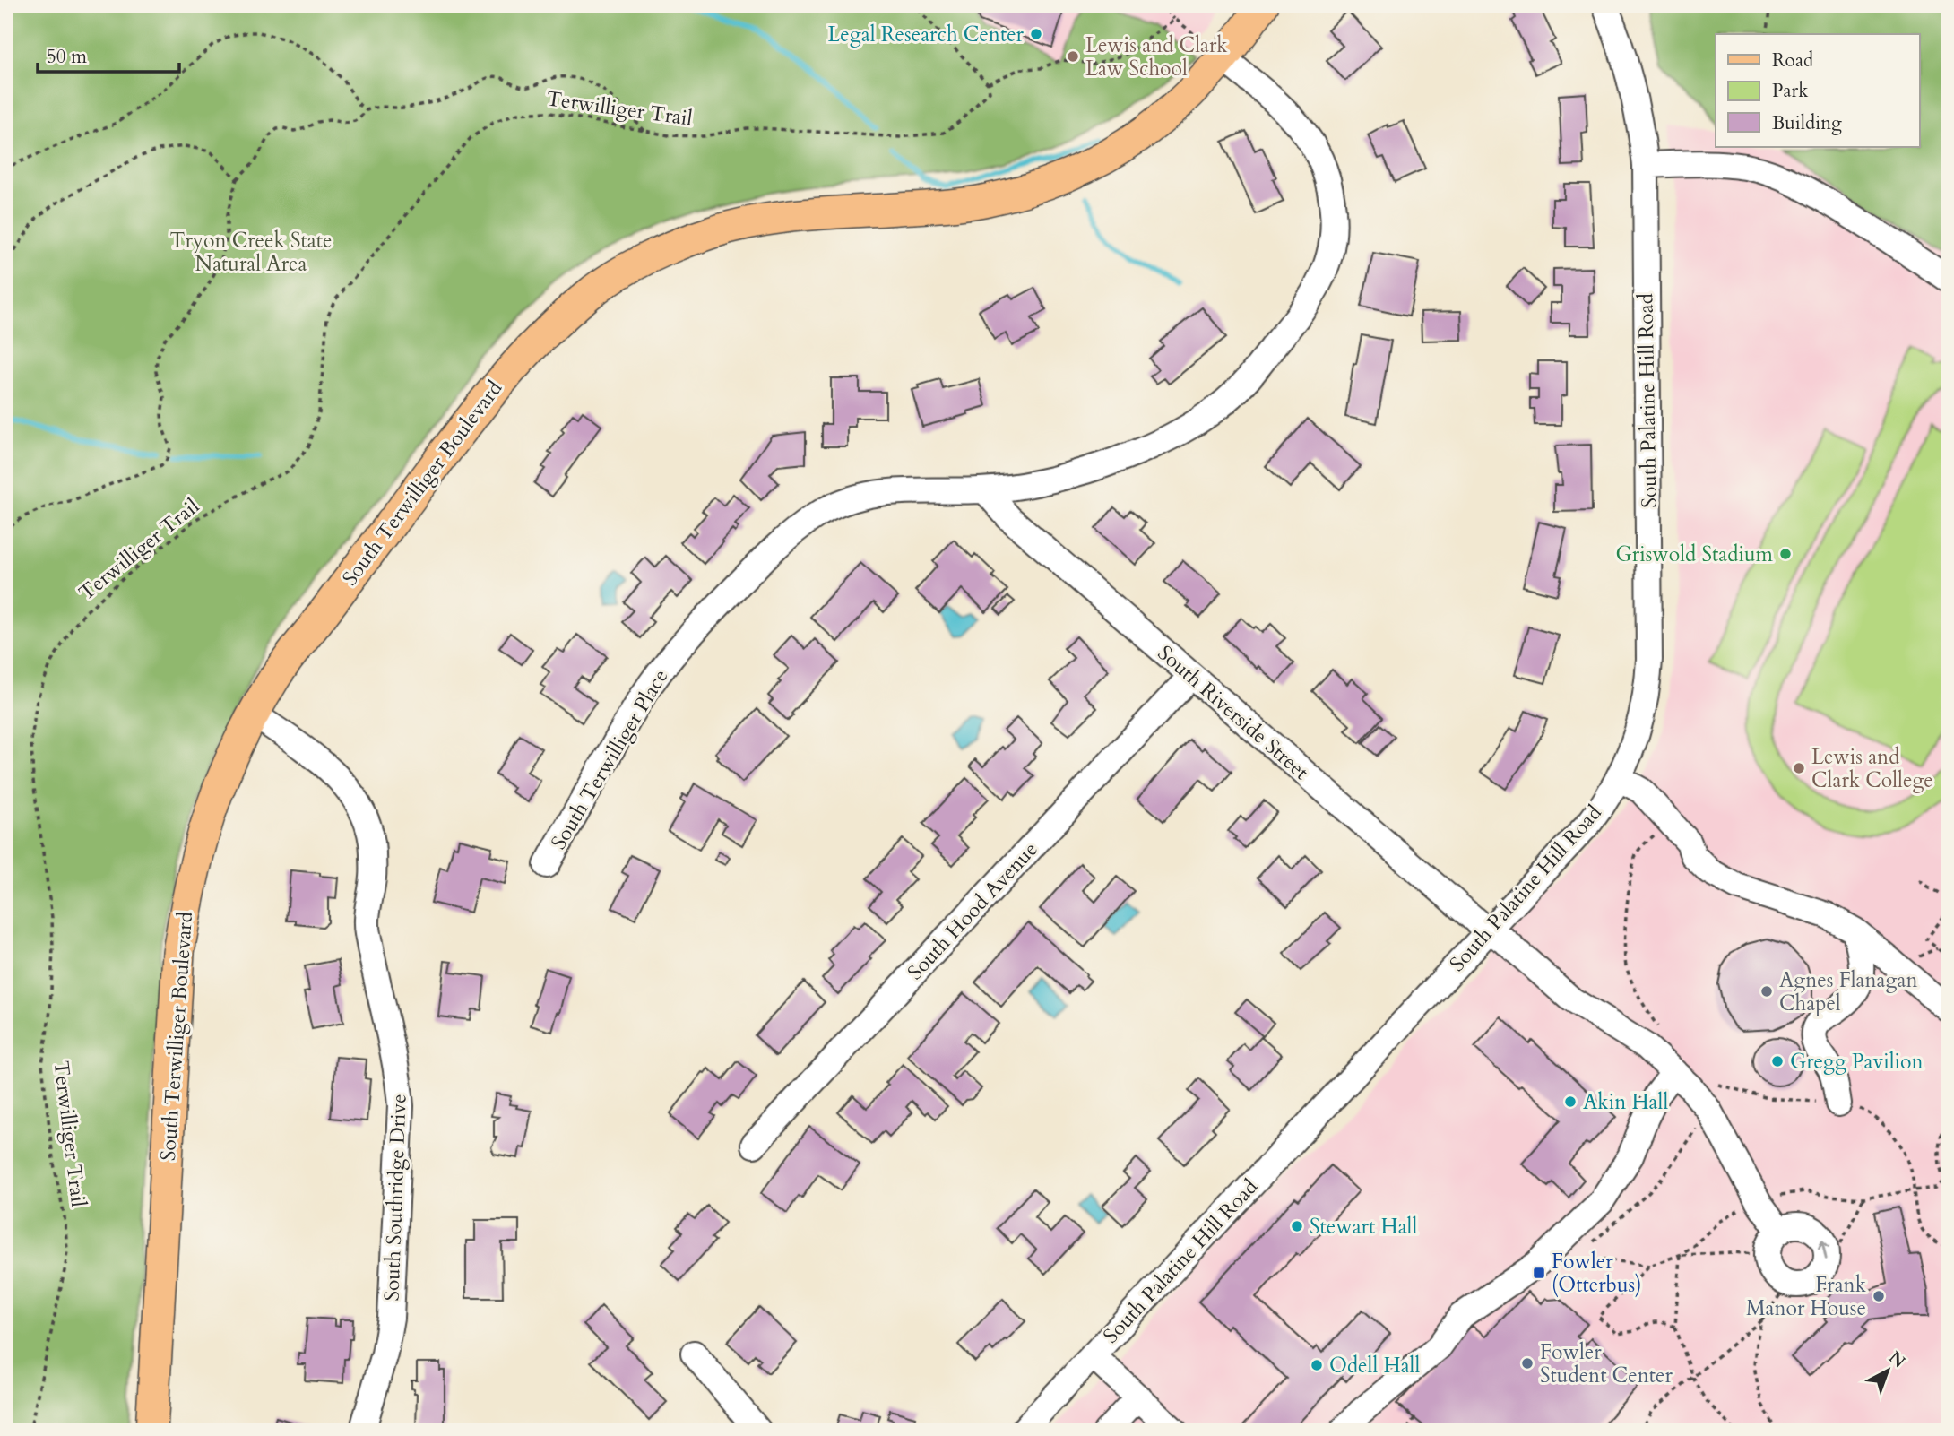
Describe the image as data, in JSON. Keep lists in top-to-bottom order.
{
  "streets": {
    "main road": ["South Terwilliger Boulevard"],
    "street": [
      "South Palatine Hill Road",
      "South Riverside Street",
      "South Terwilliger Place",
      "South Hood Avenue",
      "South Southridge Drive"
    ],
    "path": ["Terwilliger Trail"]
  },
  "crossings": [
    ["South Palatine Hill Road", "South Riverside Street"],
    ["South Terwilliger Boulevard", "South Terwilliger Place"],
    ["South Terwilliger Boulevard", "South Southridge Drive"],
    ["South Riverside Street", "South Terwilliger Place"],
    ["South Riverside Street", "South Hood Avenue"]
  ],
  "parks": ["Tryon Creek State Natural Area"],
  "places": {
    "other": [
      "Legal Research Center",
      "Lewis and Clark Law School",
      "Griswold Stadium",
      "Lewis and Clark College",
      "Agnes Flanagan Chapel",
      "Gregg Pavilion",
      "Akin Hall",
      "Stewart Hall",
      "Frank Manor House",
      "Fowler Student Center",
      "Odell Hall"
    ],
    "transit": ["Fowler (Otterbus)"]
  },
  "legend": ["Road", "Park", "Building"],
  "scale_bar": "50 m",
  "north": "top right"
}
